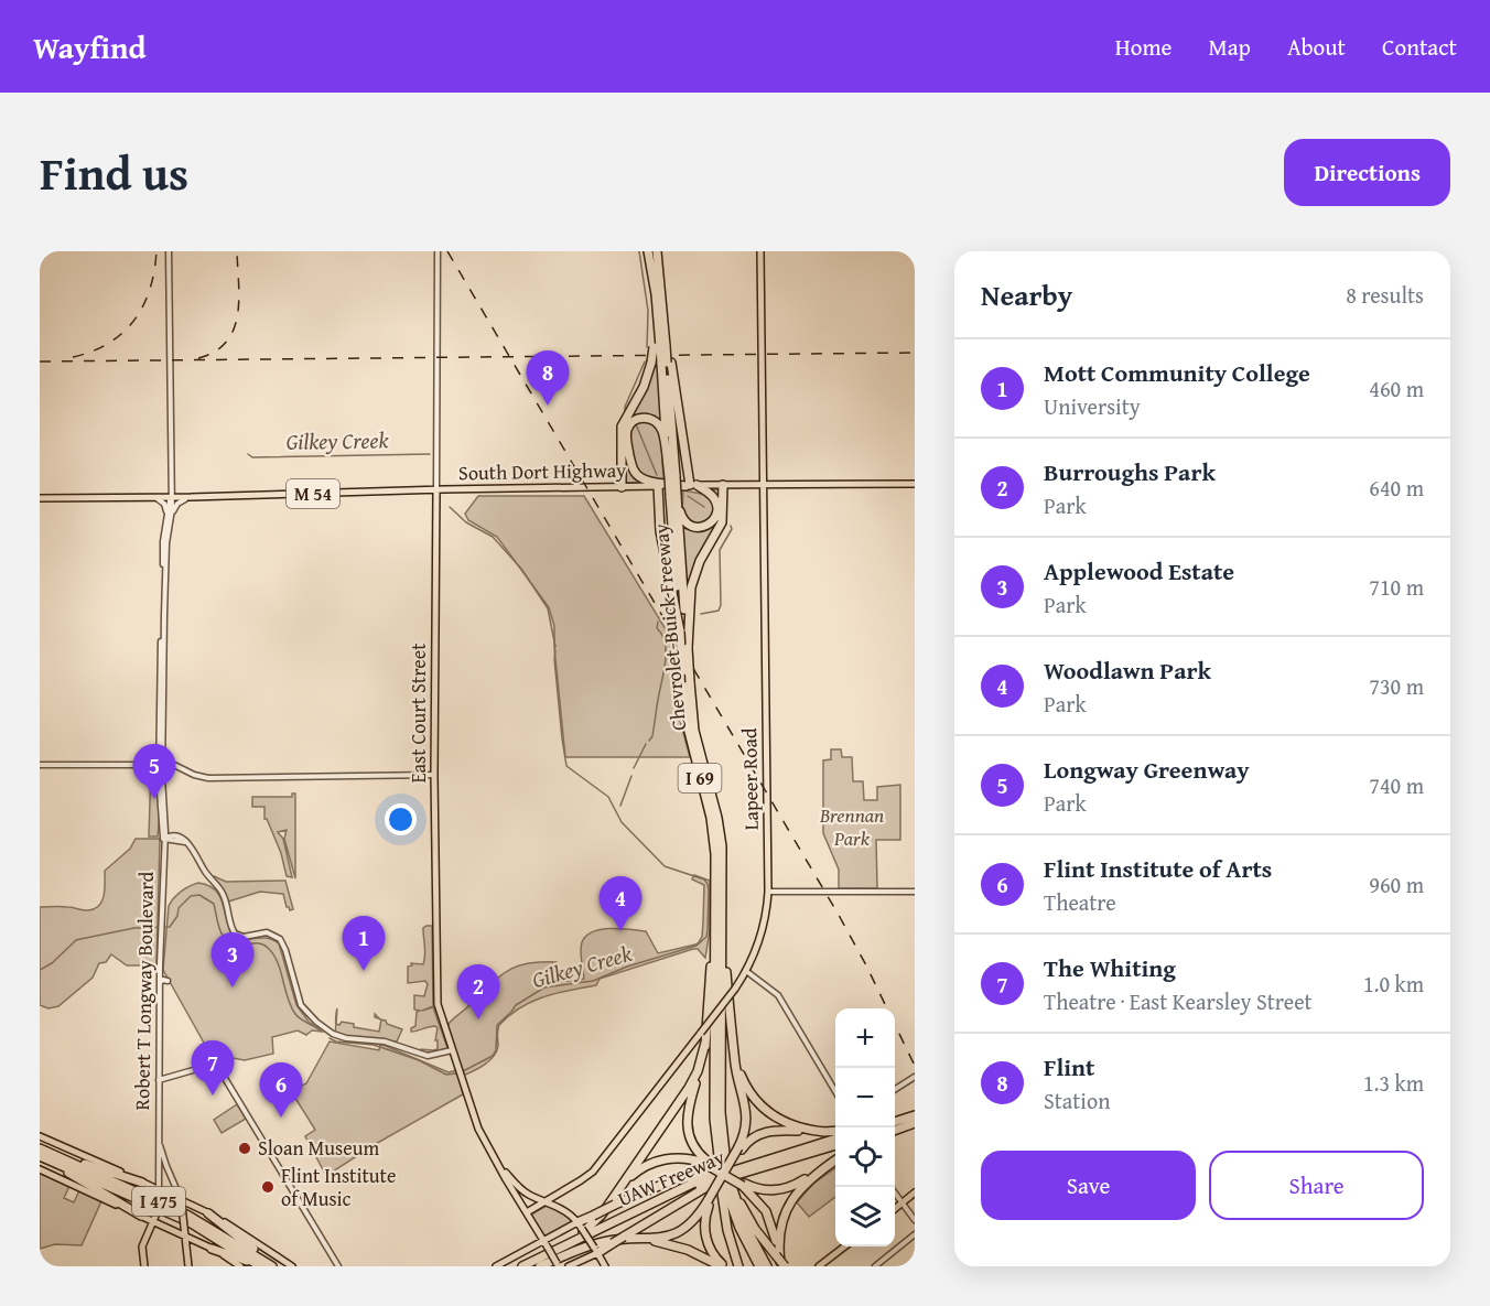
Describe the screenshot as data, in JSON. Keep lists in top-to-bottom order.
{
  "streets": {
    "highway": [
      "Chevrolet-Buick Freeway",
      "I 69",
      "UAW Freeway",
      "I 475"
    ],
    "main road": [
      "South Dort Highway",
      "M 54",
      "East Court Street",
      "Lapeer Road",
      "Robert T Longway Boulevard"
    ]
  },
  "crossings": [
    ["South Dort Highway", "M 54"],
    ["South Dort Highway", "East Court Street"],
    ["South Dort Highway", "Lapeer Road"],
    ["South Dort Highway", "Robert T Longway Boulevard"],
    ["M 54", "Robert T Longway Boulevard"],
    ["East Court Street", "Lapeer Road"]
  ],
  "water": ["Gilkey Creek"],
  "parks": ["Brennan Park"],
  "places": ["Sloan Museum", "Flint Institute of Music"],
  "page": {
    "header": "Wayfind",
    "nav": [
      "Home",
      "Map",
      "About",
      "Contact"
    ],
    "title": "Find us",
    "buttons": [
      "Directions",
      ["Save", "Share"]
    ],
    "heading": ["Nearby", "8 results"],
    "list": [
      {
        "mark": "1",
        "name": "Mott Community College",
        "note": "University",
        "value": "460 m"
      },
      {
        "mark": "2",
        "name": "Burroughs Park",
        "note": "Park",
        "value": "640 m"
      },
      {
        "mark": "3",
        "name": "Applewood Estate",
        "note": "Park",
        "value": "710 m"
      },
      {
        "mark": "4",
        "name": "Woodlawn Park",
        "note": "Park",
        "value": "730 m"
      },
      {
        "mark": "5",
        "name": "Longway Greenway",
        "note": "Park",
        "value": "740 m"
      },
      {
        "mark": "6",
        "name": "Flint Institute of Arts",
        "note": "Theatre",
        "value": "960 m"
      },
      {
        "mark": "7",
        "name": "The Whiting",
        "note": "Theatre · East Kearsley Street",
        "value": "1.0 km"
      },
      {
        "mark": "8",
        "name": "Flint",
        "note": "Station",
        "value": "1.3 km"
      }
    ],
    "pins": [
      "8",
      "5",
      "4",
      "1",
      "3",
      "2",
      "7",
      "6"
    ],
    "map_buttons": ["+", "−"]
  }
}
